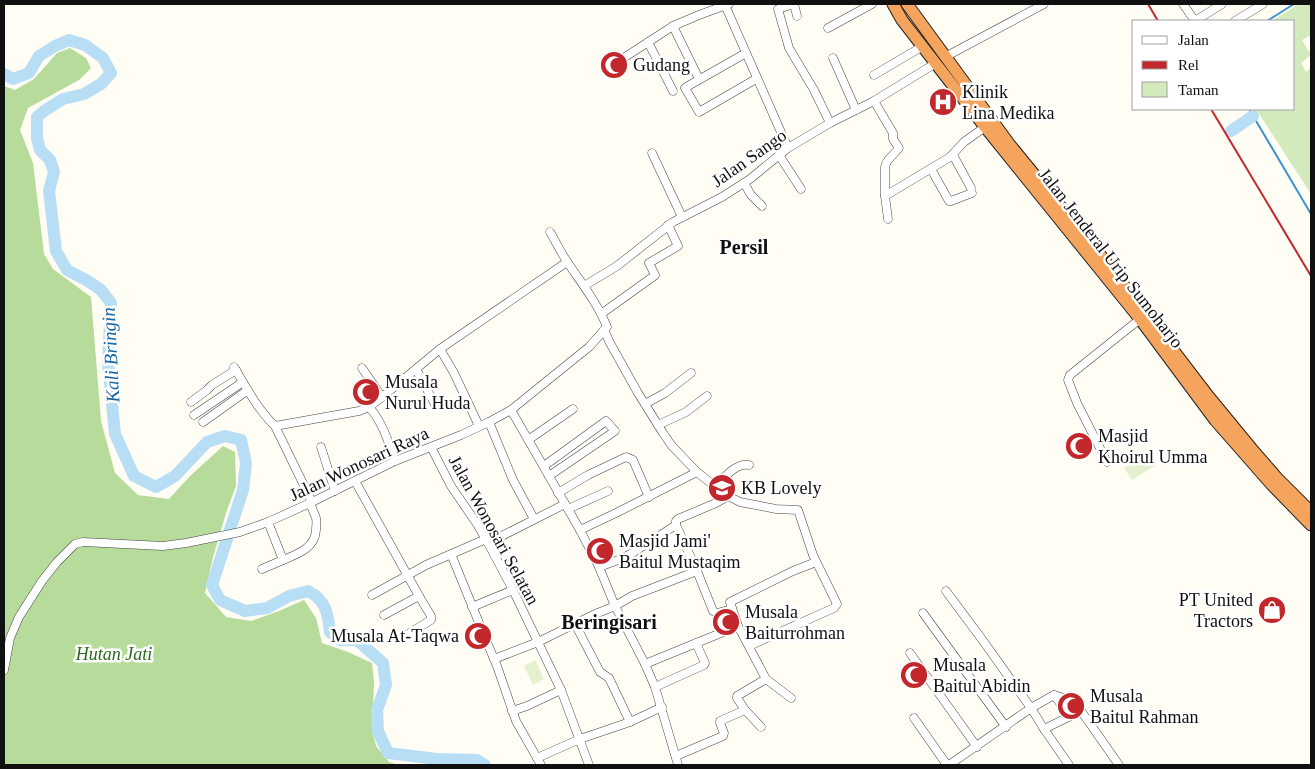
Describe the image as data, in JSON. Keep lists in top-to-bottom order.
{
  "streets": {
    "highway": ["Jalan Jenderal Urip Sumoharjo"],
    "street": ["Jalan Sango", "Jalan Wonosari Raya", "Jalan Wonosari Selatan"]
  },
  "crossings": [
    ["Jalan Sango", "Jalan Jenderal Urip Sumoharjo"],
    ["Jalan Wonosari Raya", "Jalan Wonosari Selatan"]
  ],
  "districts": ["Persil", "Beringisari"],
  "water": ["Kali Bringin"],
  "parks": ["Hutan Jati"],
  "places": {
    "mosque": [
      "Gudang",
      "Musala Nurul Huda",
      "Masjid Khoirul Umma",
      "Masjid Jami' Baitul Mustaqim",
      "Musala Baiturrohman",
      "Musala At-Taqwa",
      "Musala Baitul Abidin",
      "Musala Baitul Rahman"
    ],
    "hospital": ["Klinik Lina Medika"],
    "school or university": ["KB Lovely"],
    "shop": ["PT United Tractors"]
  },
  "legend": ["Jalan", "Rel", "Taman"]
}
